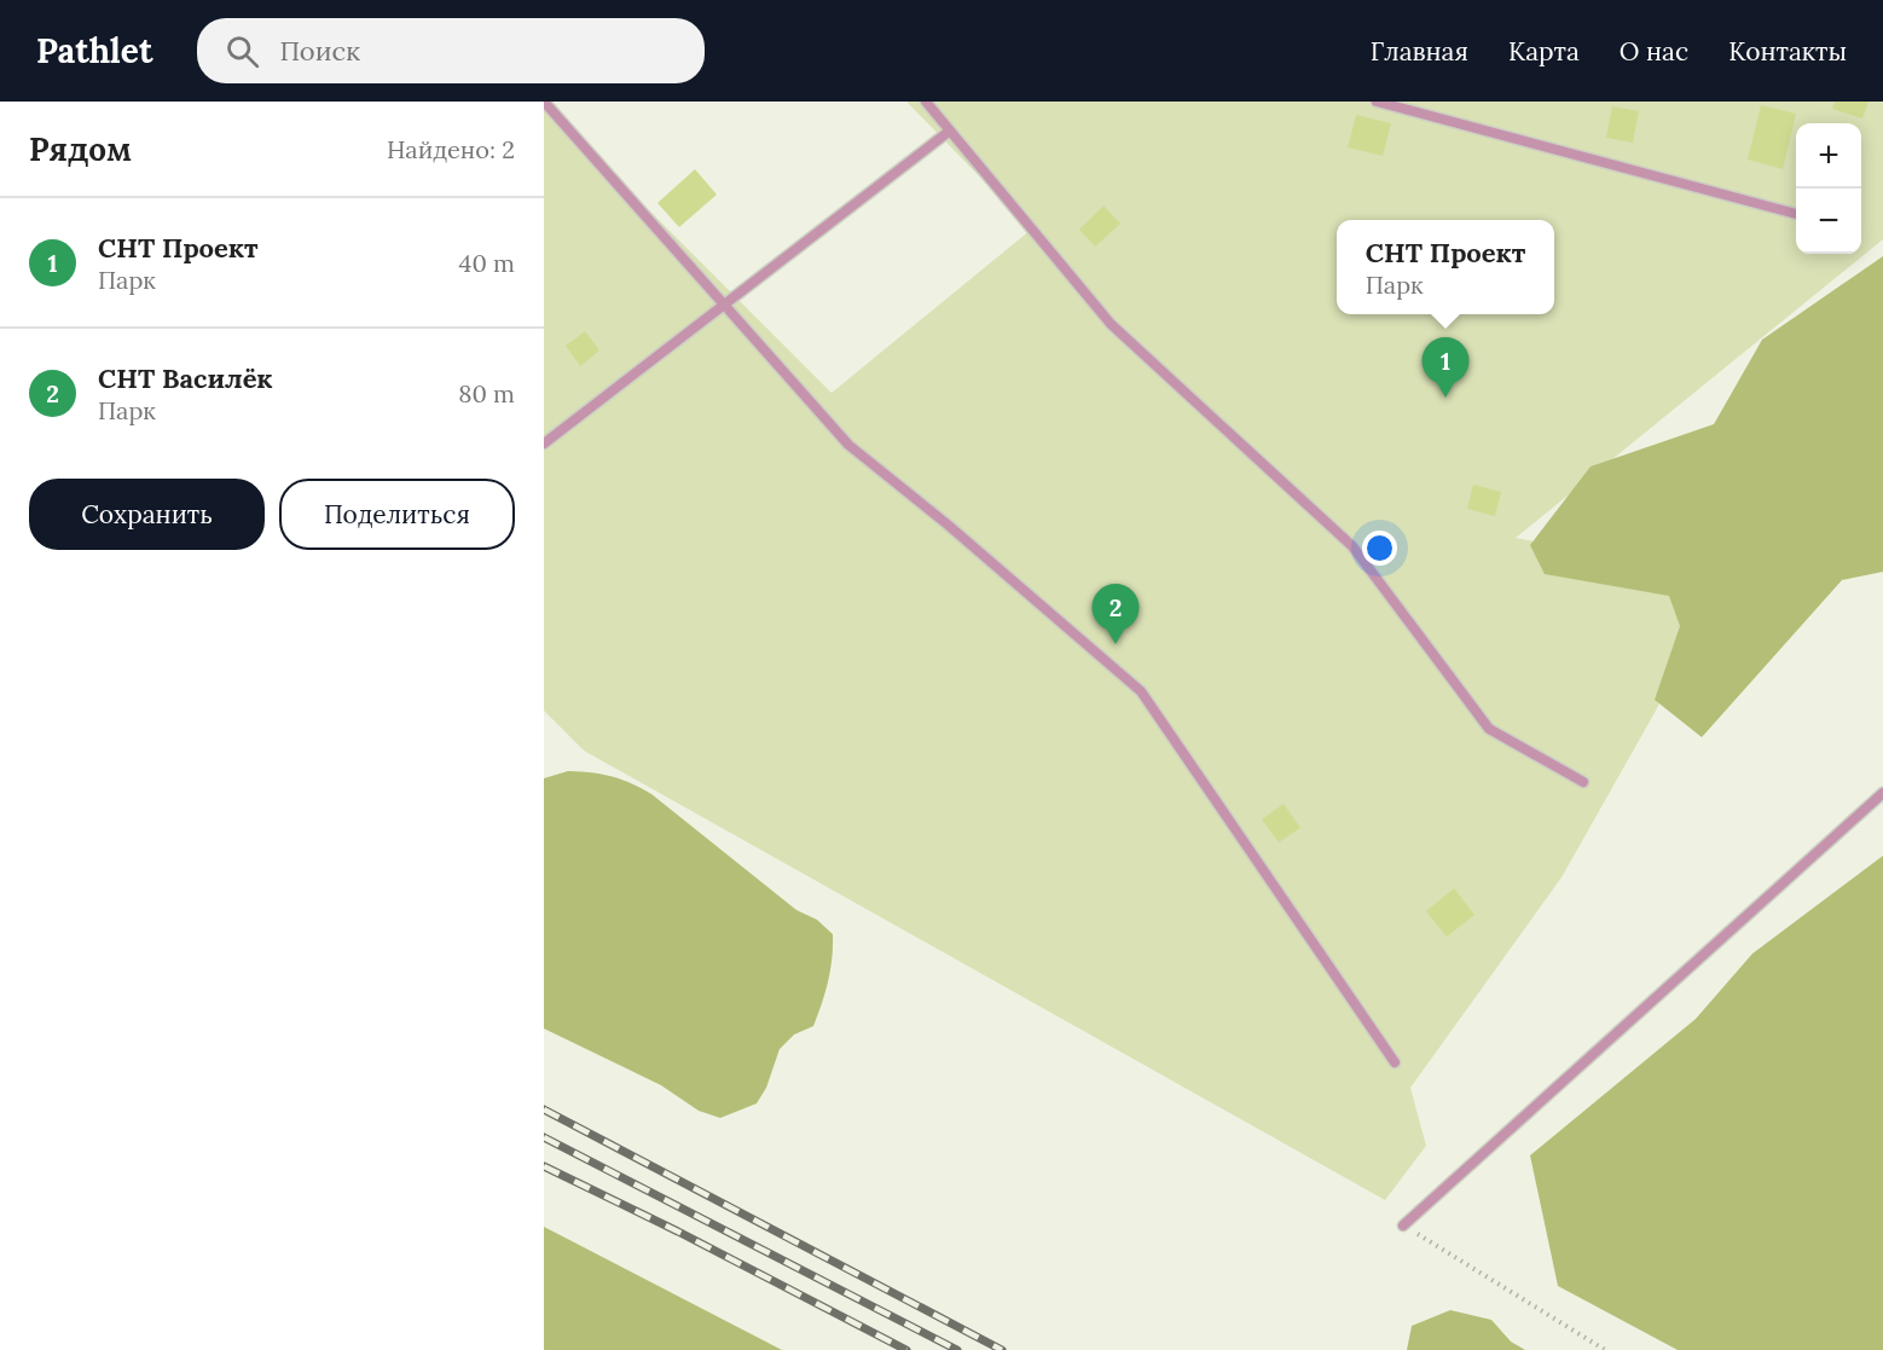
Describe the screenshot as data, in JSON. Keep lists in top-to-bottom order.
{
  "page": {
    "header": "Pathlet",
    "search": "Поиск",
    "nav": [
      "Главная",
      "Карта",
      "О нас",
      "Контакты"
    ],
    "heading": ["Рядом", "Найдено: 2"],
    "map_buttons": ["+", "−"],
    "list": [
      {
        "mark": "1",
        "name": "СНТ Проект",
        "note": "Парк",
        "value": "40 m"
      },
      {
        "mark": "2",
        "name": "СНТ Василёк",
        "note": "Парк",
        "value": "80 m"
      }
    ],
    "popup": ["СНТ Проект", "Парк"],
    "pins": ["1", "2"],
    "buttons": ["Сохранить", "Поделиться"]
  }
}
